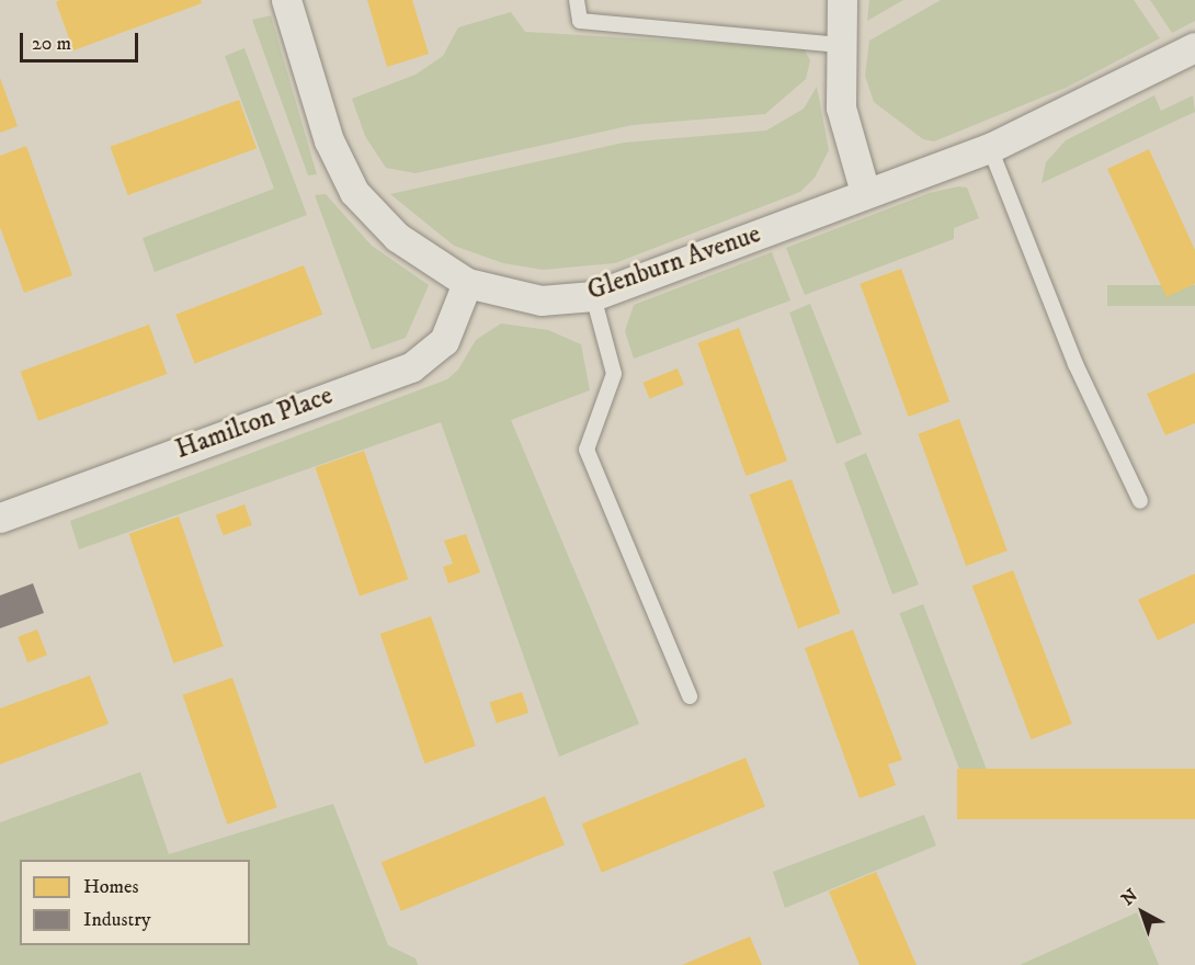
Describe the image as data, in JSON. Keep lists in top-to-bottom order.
{
  "streets": {
    "street": ["Glenburn Avenue", "Hamilton Place"]
  },
  "crossings": [
    ["Glenburn Avenue", "Hamilton Place"]
  ],
  "legend": ["Homes", "Industry"],
  "scale_bar": "20 m",
  "north": "top left"
}
